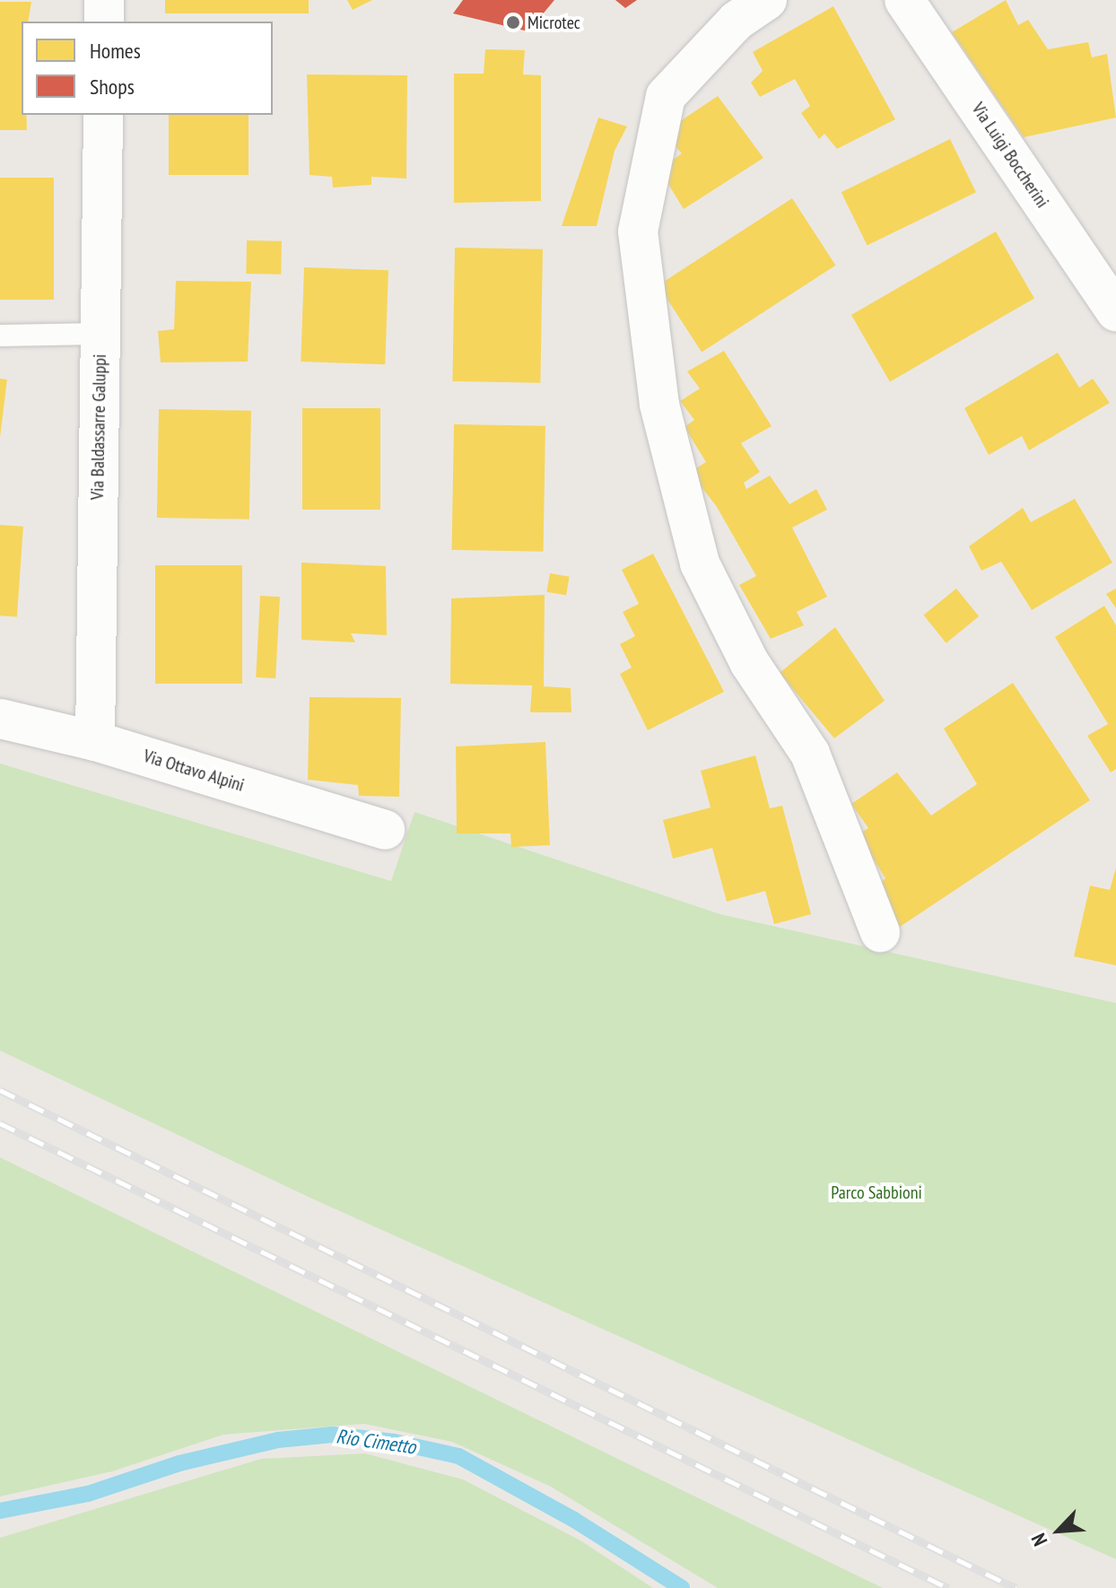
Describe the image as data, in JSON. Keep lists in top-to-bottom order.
{
  "streets": {
    "street": ["Via Luigi Boccherini", "Via Baldassarre Galuppi", "Via Ottavo Alpini"]
  },
  "crossings": [
    ["Via Baldassarre Galuppi", "Via Ottavo Alpini"]
  ],
  "water": ["Rio Cimetto"],
  "parks": ["Parco Sabbioni"],
  "places": ["Microtec"],
  "legend": ["Homes", "Shops"],
  "north": "bottom left"
}
